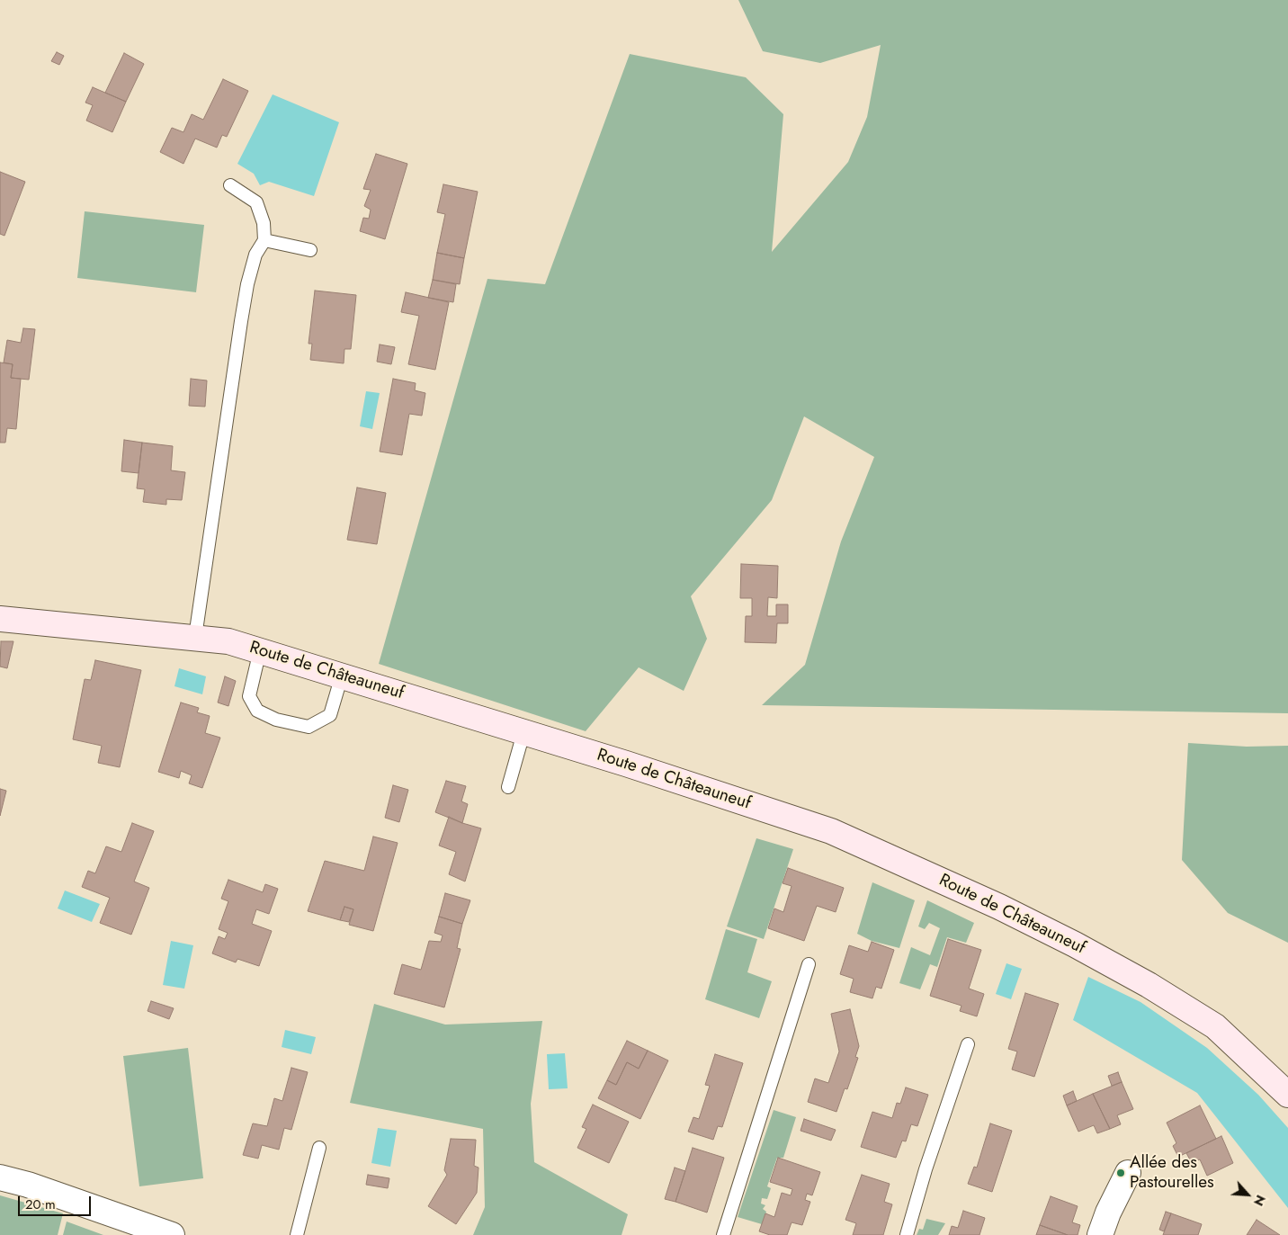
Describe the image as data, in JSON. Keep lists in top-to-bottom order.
{
  "streets": {
    "main road": ["Route de Châteauneuf"]
  },
  "places": ["Allée des Pastourelles"],
  "scale_bar": "20 m",
  "north": "bottom right"
}
